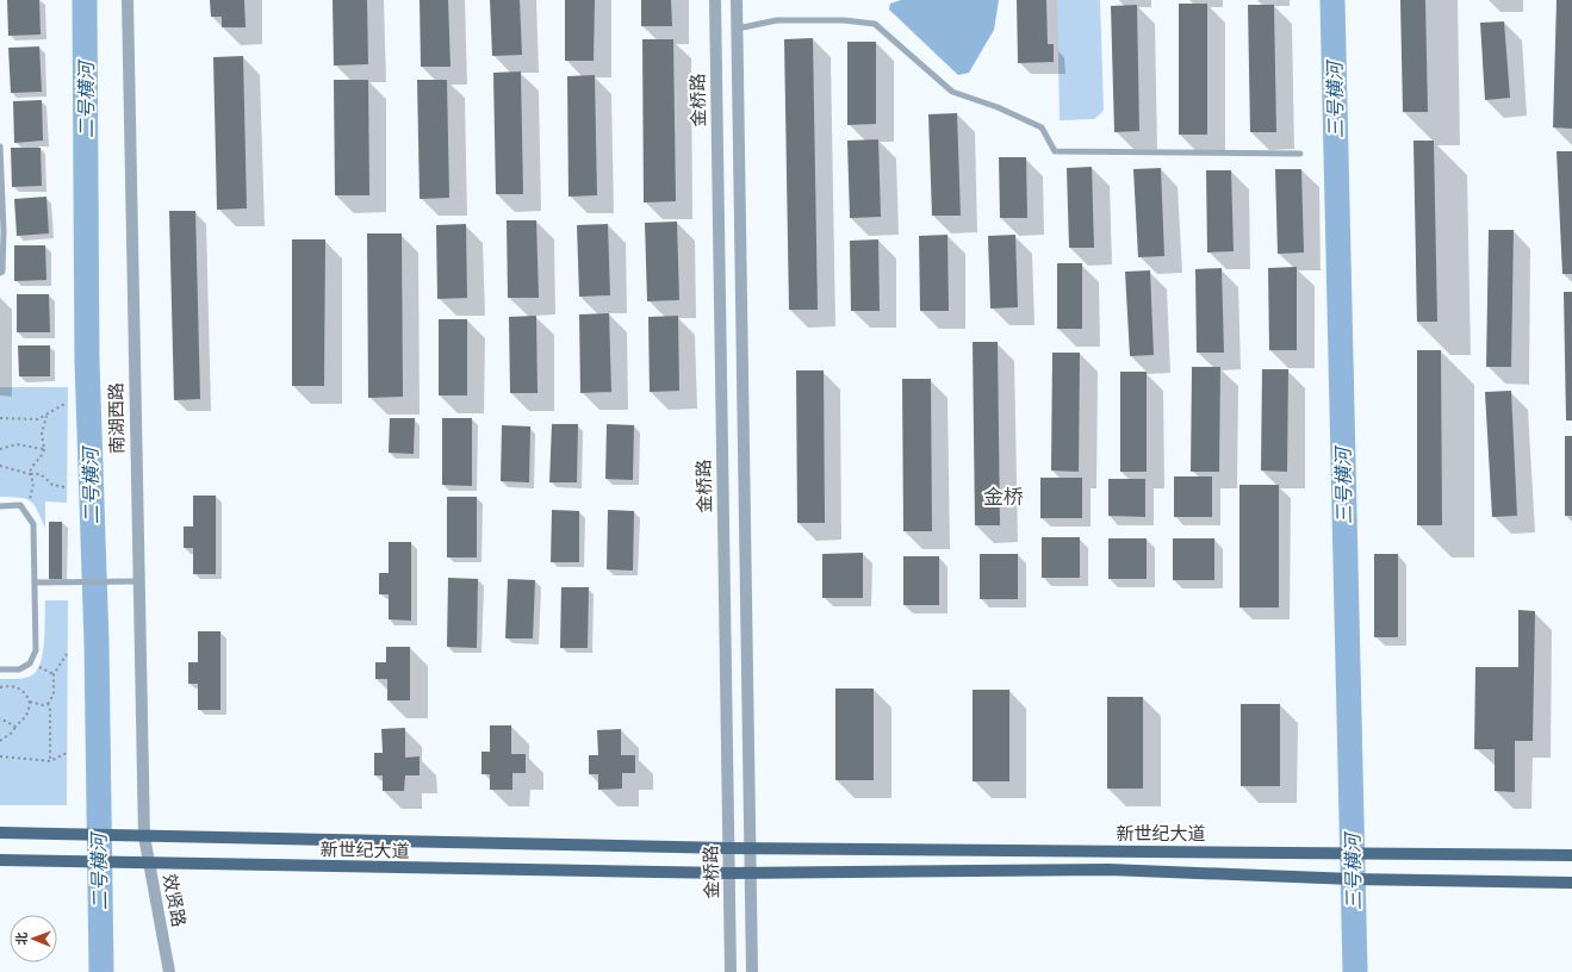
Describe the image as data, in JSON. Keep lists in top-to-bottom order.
{
  "streets": {
    "main road": ["新世纪大道"],
    "street": ["金桥路", "南湖西路", "效贤路"]
  },
  "crossings": [
    ["金桥路", "新世纪大道"],
    ["南湖西路", "新世纪大道"],
    ["南湖西路", "效贤路"],
    ["新世纪大道", "效贤路"]
  ],
  "districts": ["金桥"],
  "water": ["二号横河", "三号横河"],
  "north": "left"
}
